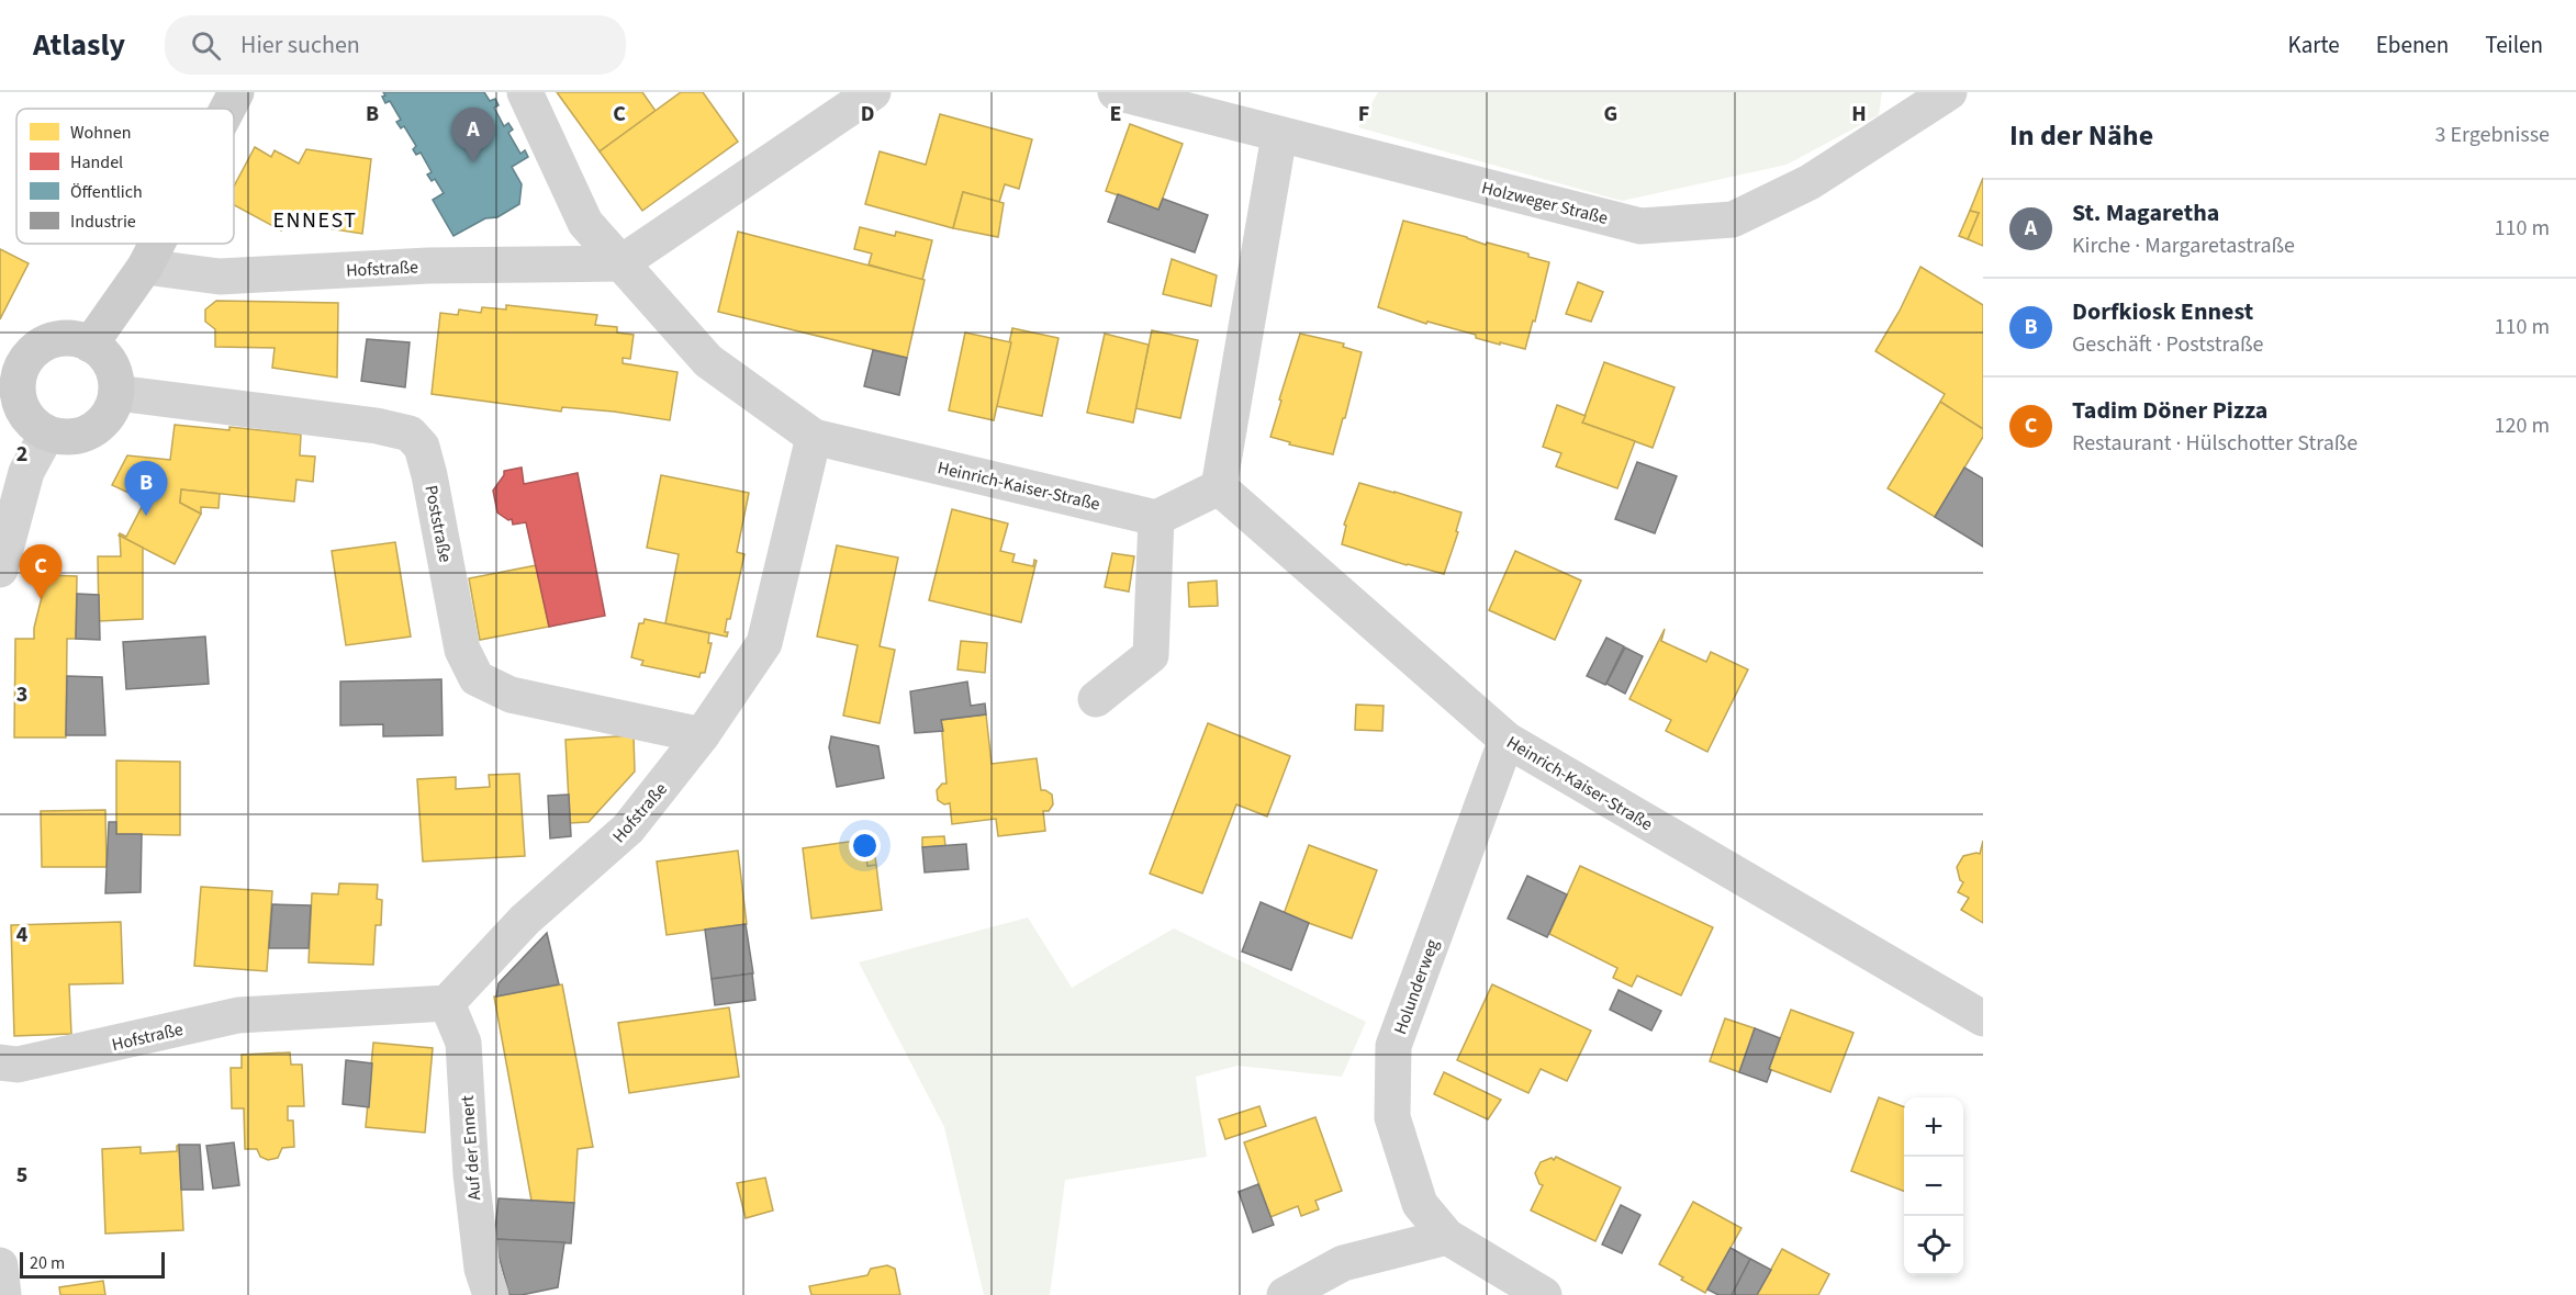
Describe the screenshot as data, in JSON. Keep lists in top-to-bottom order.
{
  "streets": {
    "street": [
      "Holzweger Straße",
      "Hofstraße",
      "Heinrich-Kaiser-Straße",
      "Poststraße",
      "Holunderweg",
      "Auf der Ennert"
    ]
  },
  "crossings": [
    ["Hofstraße", "Heinrich-Kaiser-Straße"],
    ["Hofstraße", "Poststraße"],
    ["Hofstraße", "Auf der Ennert"],
    ["Heinrich-Kaiser-Straße", "Holunderweg"]
  ],
  "districts": ["ENNEST"],
  "legend": [
    "Wohnen",
    "Handel",
    "Öffentlich",
    "Industrie"
  ],
  "scale_bar": "20 m",
  "page": {
    "header": "Atlasly",
    "search": "Hier suchen",
    "nav": ["Karte", "Ebenen", "Teilen"],
    "heading": ["In der Nähe", "3 Ergebnisse"],
    "pins": ["A", "B", "C"],
    "list": [
      {
        "mark": "A",
        "name": "St. Magaretha",
        "note": "Kirche · Margaretastraße",
        "value": "110 m"
      },
      {
        "mark": "B",
        "name": "Dorfkiosk Ennest",
        "note": "Geschäft · Poststraße",
        "value": "110 m"
      },
      {
        "mark": "C",
        "name": "Tadim Döner Pizza",
        "note": "Restaurant · Hülschotter Straße",
        "value": "120 m"
      }
    ],
    "map_buttons": ["+", "−"],
    "scale": "20 m"
  },
  "grid": {
    "columns": [
      "B",
      "C",
      "D",
      "E",
      "F",
      "G",
      "H"
    ],
    "rows": [
      "2",
      "3",
      "4",
      "5"
    ]
  }
}
